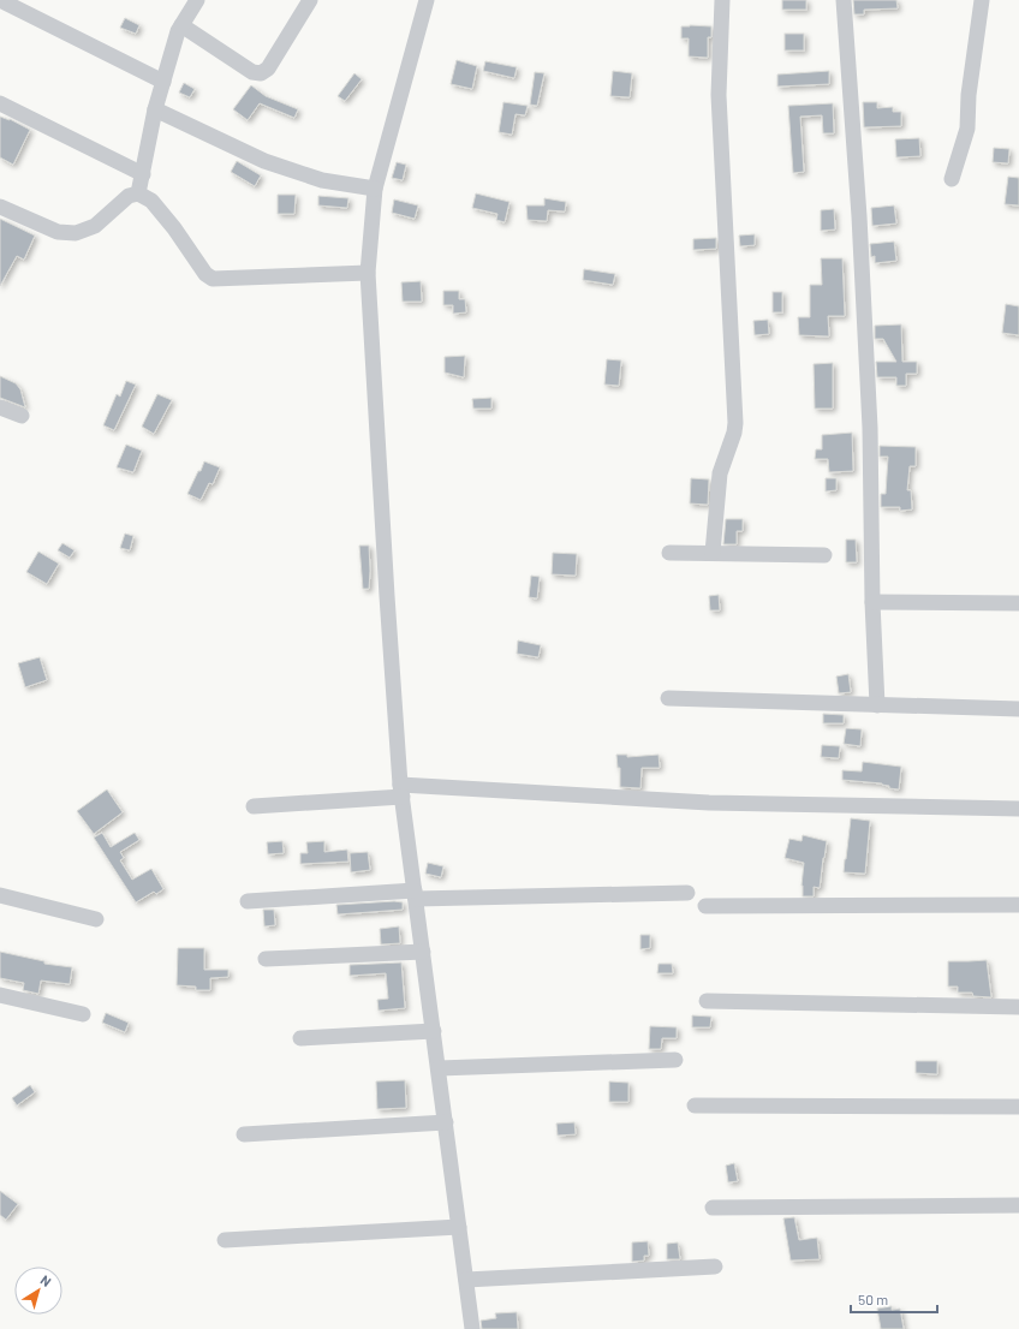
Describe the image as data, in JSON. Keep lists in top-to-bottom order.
{
  "scale_bar": "50 m",
  "north": "top right"
}
